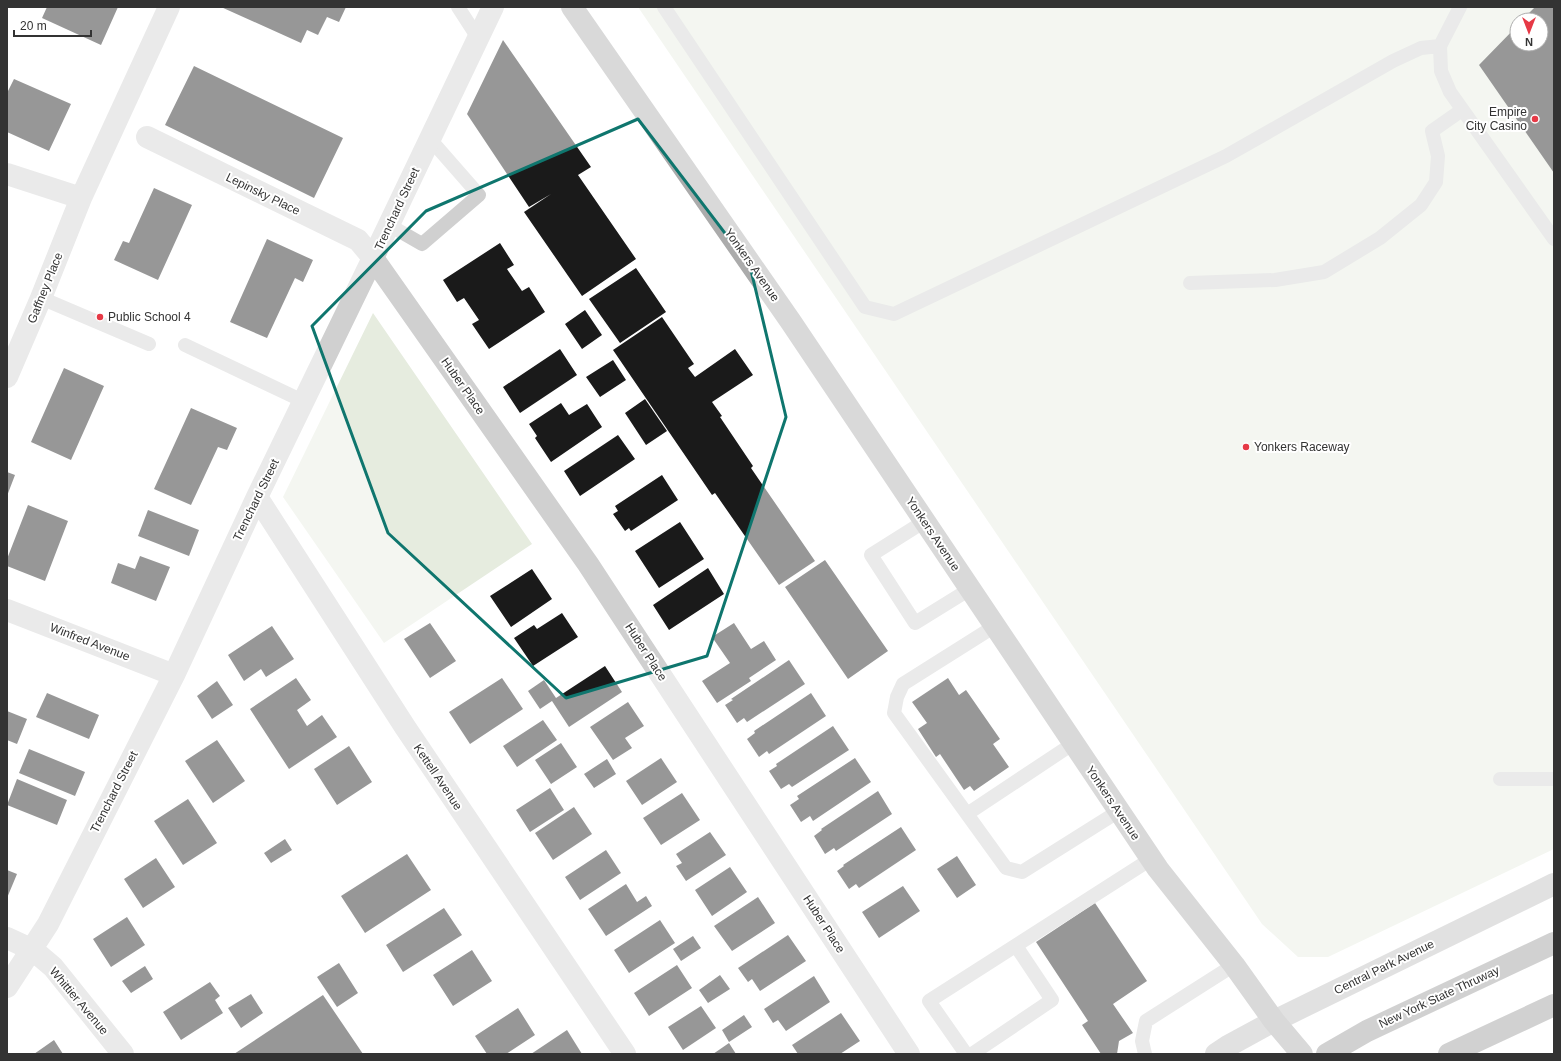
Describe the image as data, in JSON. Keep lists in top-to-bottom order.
{
  "streets": {
    "highway": ["New York State Thruway"],
    "main road": ["Yonkers Avenue", "Central Park Avenue"],
    "street": [
      "Lepinsky Place",
      "Trenchard Street",
      "Gaffney Place",
      "Huber Place",
      "Winfred Avenue",
      "Kettell Avenue",
      "Whittier Avenue"
    ]
  },
  "crossings": [
    ["Lepinsky Place", "Trenchard Street"],
    ["Lepinsky Place", "Huber Place"],
    ["Trenchard Street", "Huber Place"],
    ["Trenchard Street", "Winfred Avenue"],
    ["Trenchard Street", "Kettell Avenue"],
    ["Trenchard Street", "Whittier Avenue"],
    ["Yonkers Avenue", "Central Park Avenue"]
  ],
  "places": ["Empire City Casino", "Public School 4", "Yonkers Raceway"],
  "scale_bar": "20 m",
  "north": "bottom"
}
